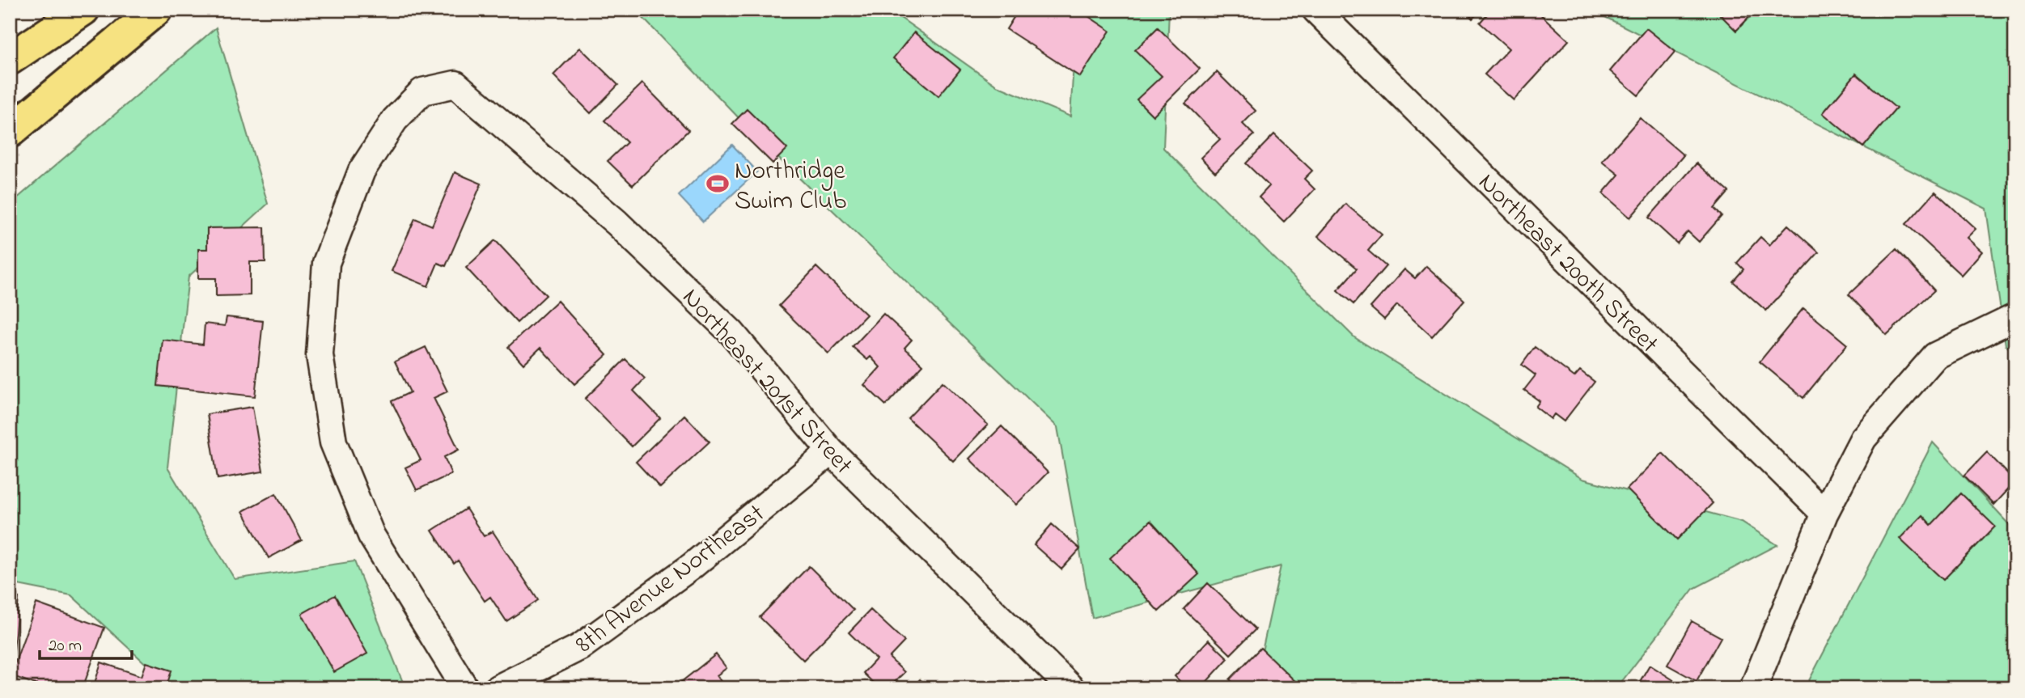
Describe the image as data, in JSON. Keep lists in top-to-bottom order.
{
  "streets": {
    "street": ["Northeast 200th Street", "Northeast 201st Street", "8th Avenue Northeast"]
  },
  "crossings": [
    ["Northeast 201st Street", "8th Avenue Northeast"]
  ],
  "places": {
    "sports": ["Northridge Swim Club"]
  },
  "scale_bar": "20 m"
}
